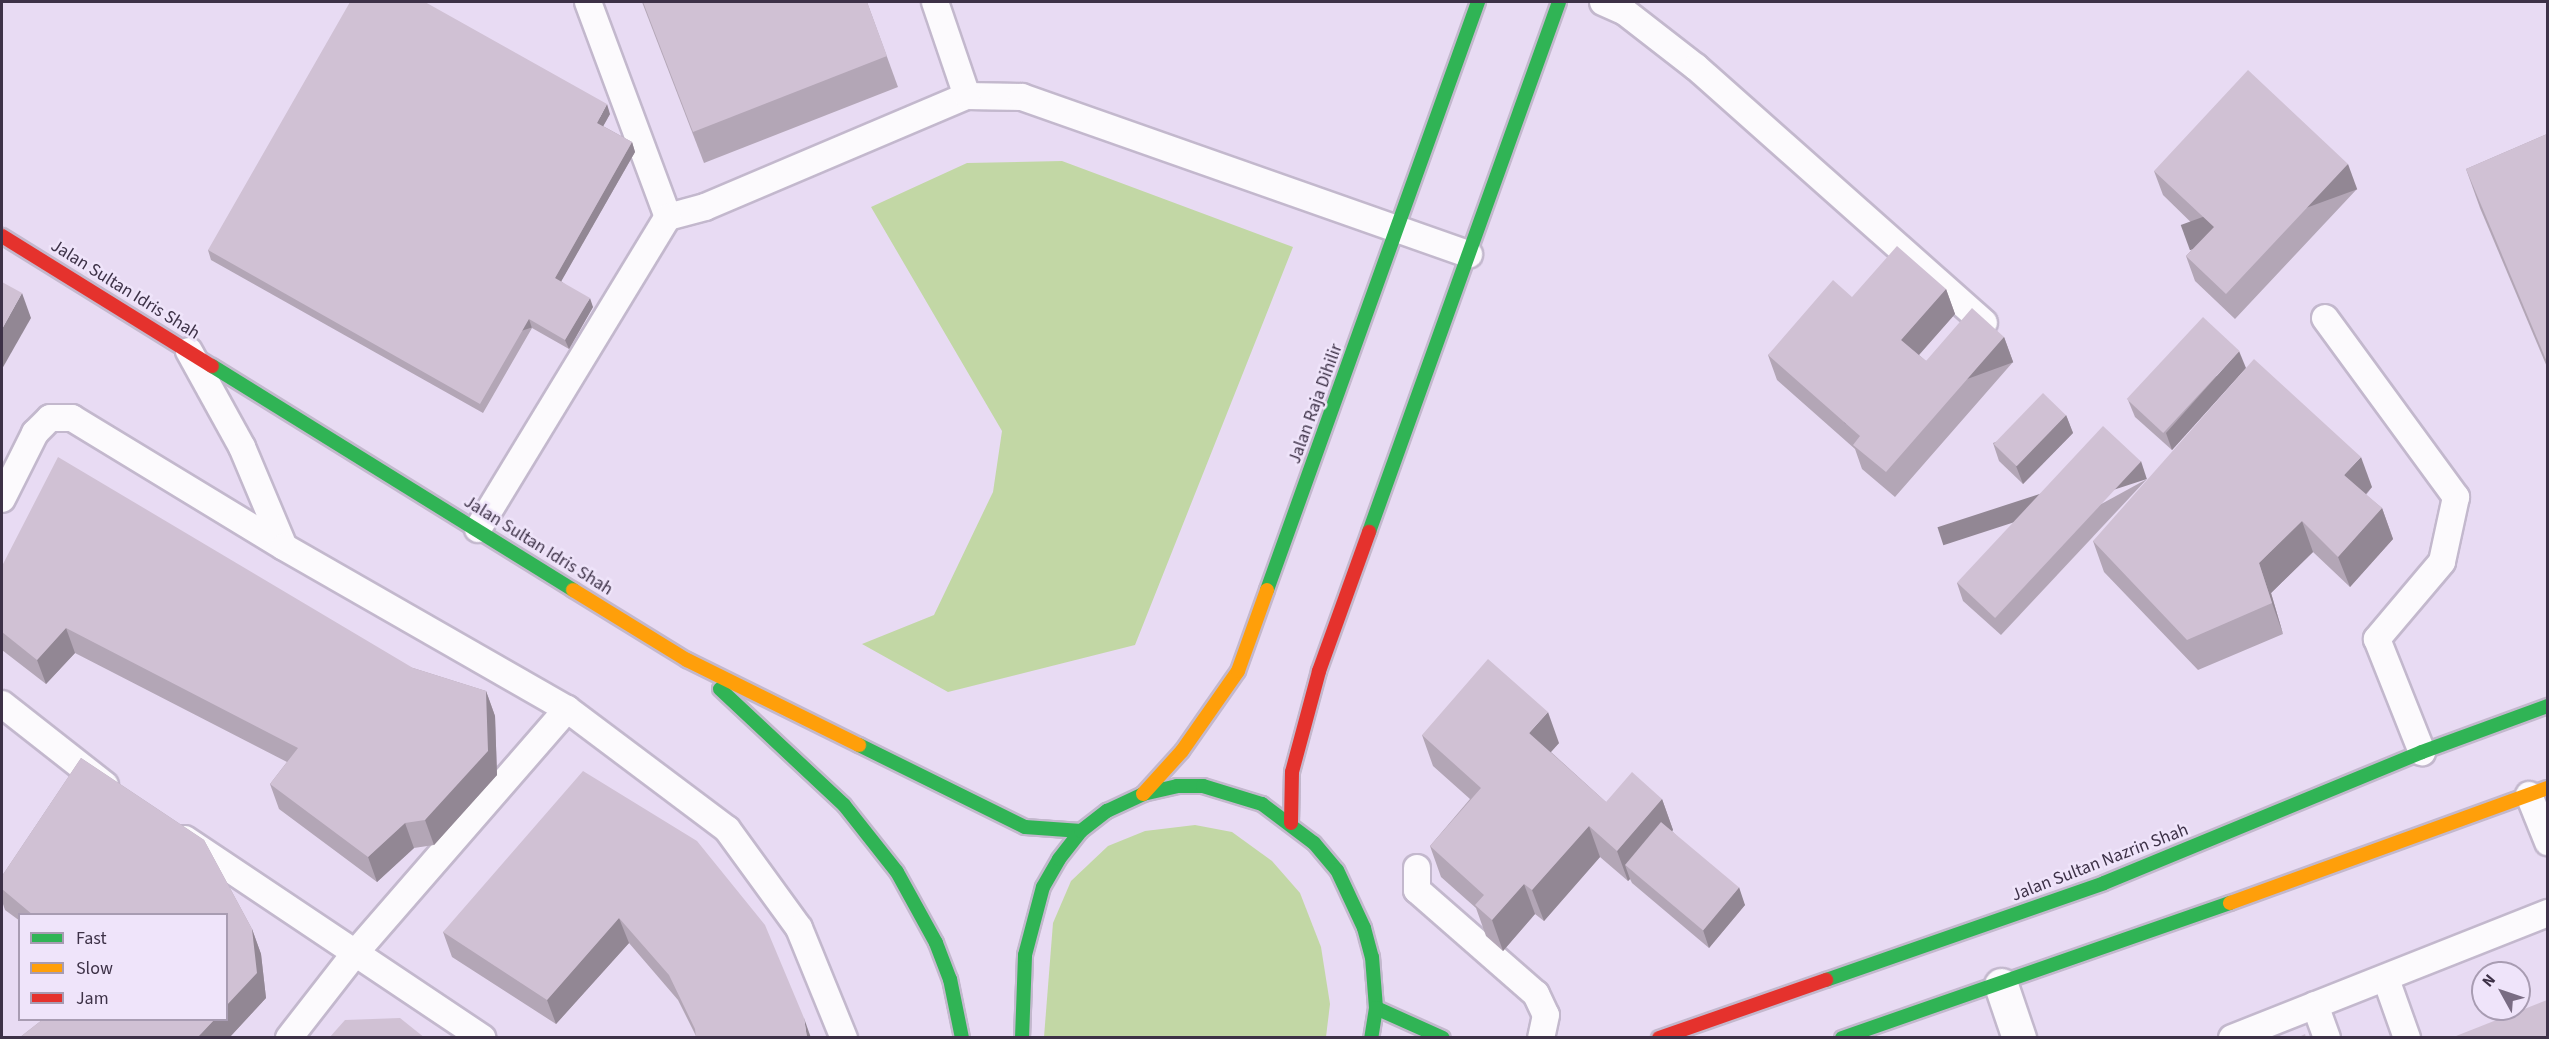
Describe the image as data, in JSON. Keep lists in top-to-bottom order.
{
  "streets": {
    "main road": ["Jalan Sultan Idris Shah", "Jalan Raja Dihilir", "Jalan Sultan Nazrin Shah"]
  },
  "legend": ["Fast", "Slow", "Jam"],
  "north": "top left"
}
